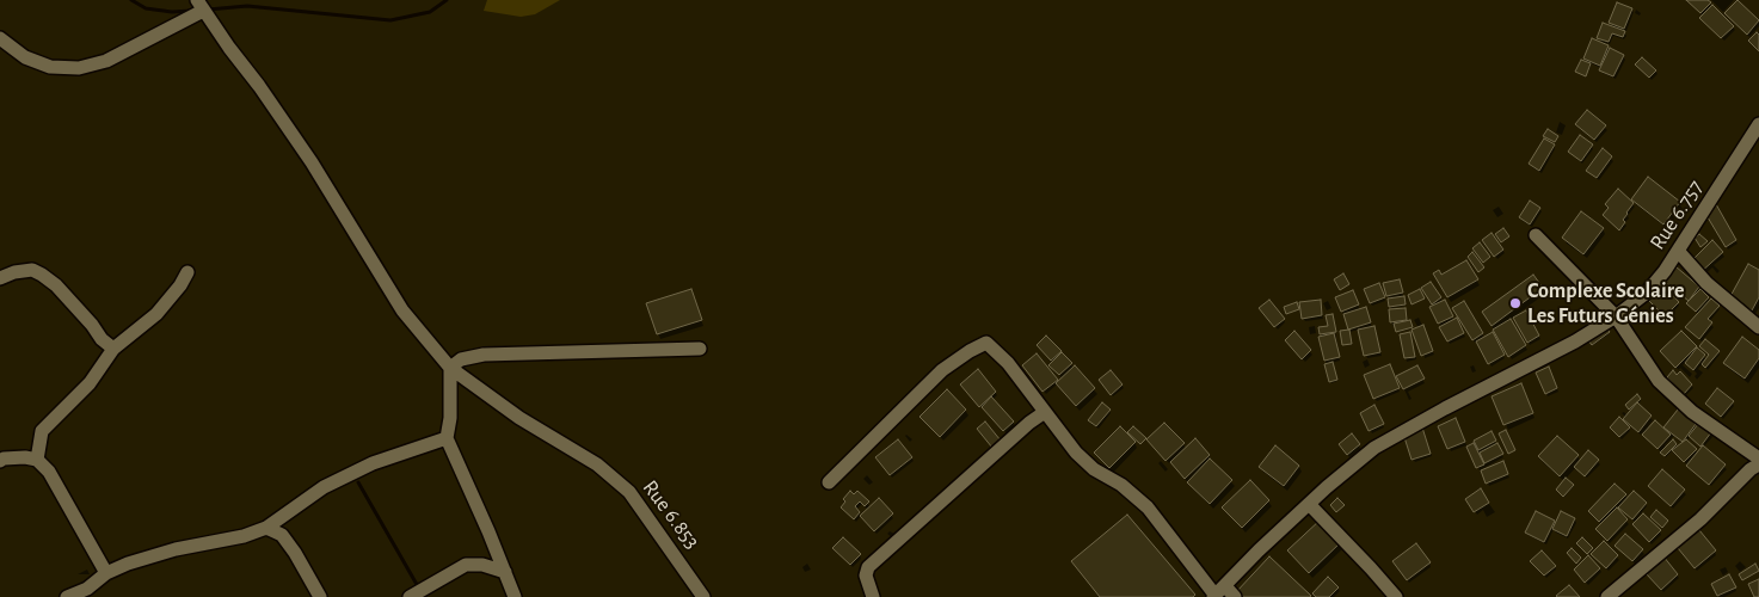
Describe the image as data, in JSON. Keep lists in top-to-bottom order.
{
  "streets": {
    "street": ["Rue 6.757", "Rue 6.853"]
  },
  "places": ["Complexe Scolaire Les Futurs Génies"]
}
